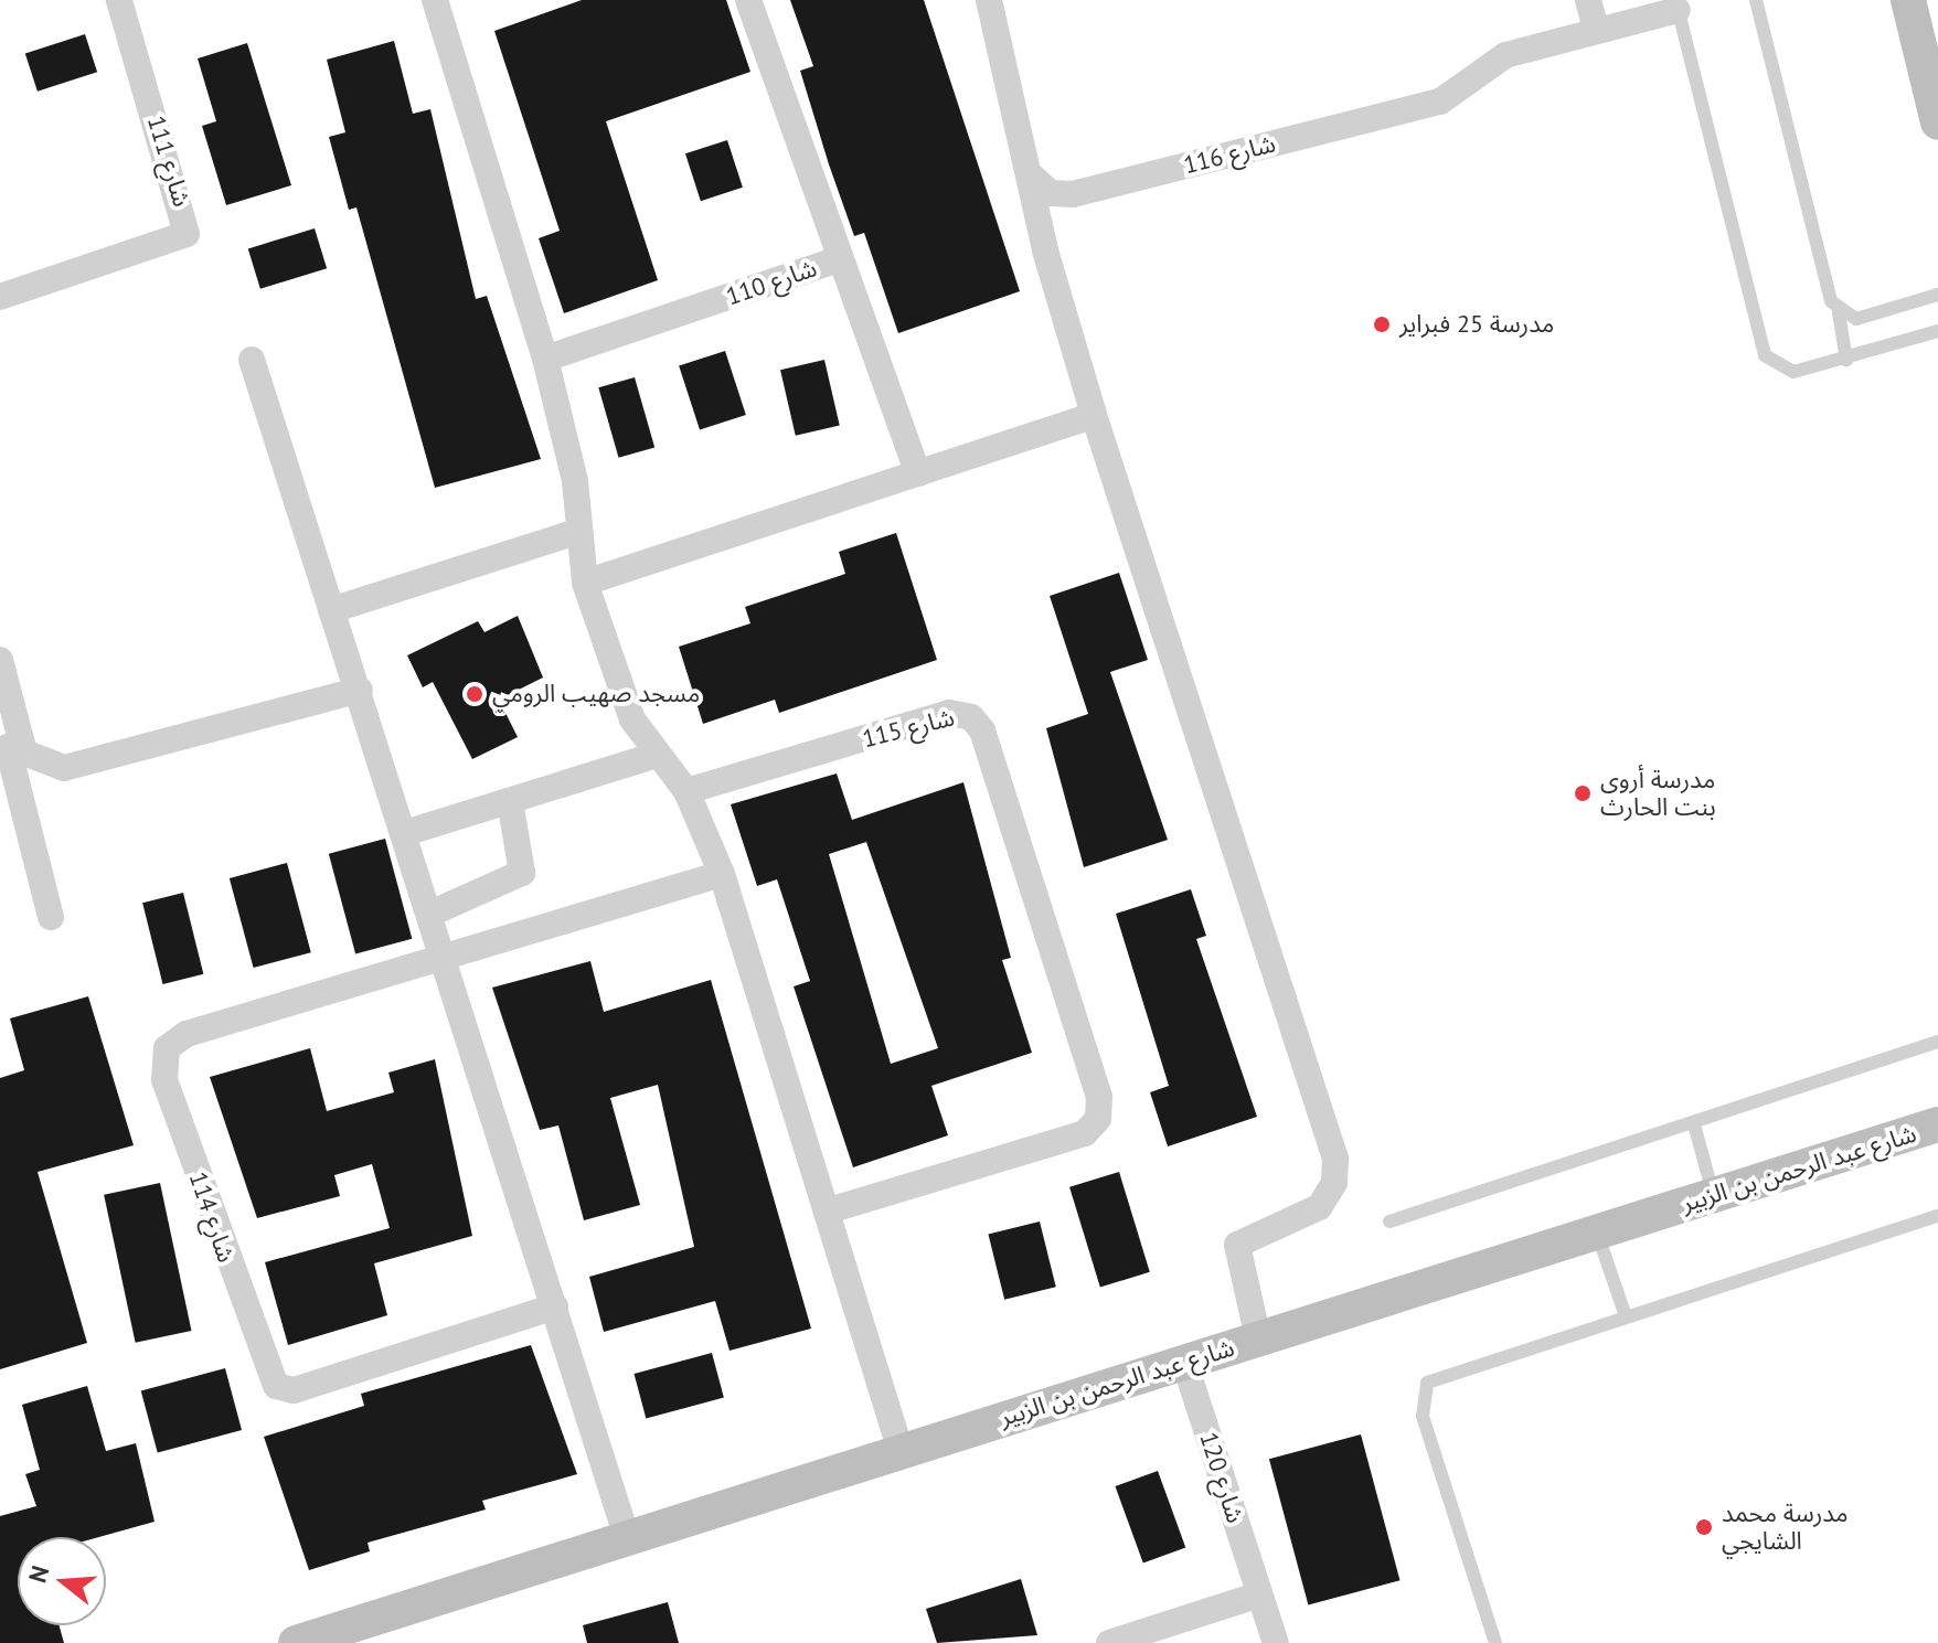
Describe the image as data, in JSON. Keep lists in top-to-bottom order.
{
  "streets": {
    "street": [
      "شارع 116",
      "شارع 111",
      "شارع 110",
      "شارع 115",
      "شارع عبد الرحمن بن الزبير",
      "شارع 114",
      "شارع 120"
    ]
  },
  "crossings": [
    ["شارع عبد الرحمن بن الزبير", "شارع 120"]
  ],
  "places": [
    "مدرسة 25 فبراير",
    "مسجد صهيب الرومي",
    "مدرسة أروى بنت الحارث",
    "مدرسة محمد الشايجي"
  ],
  "north": "left"
}
